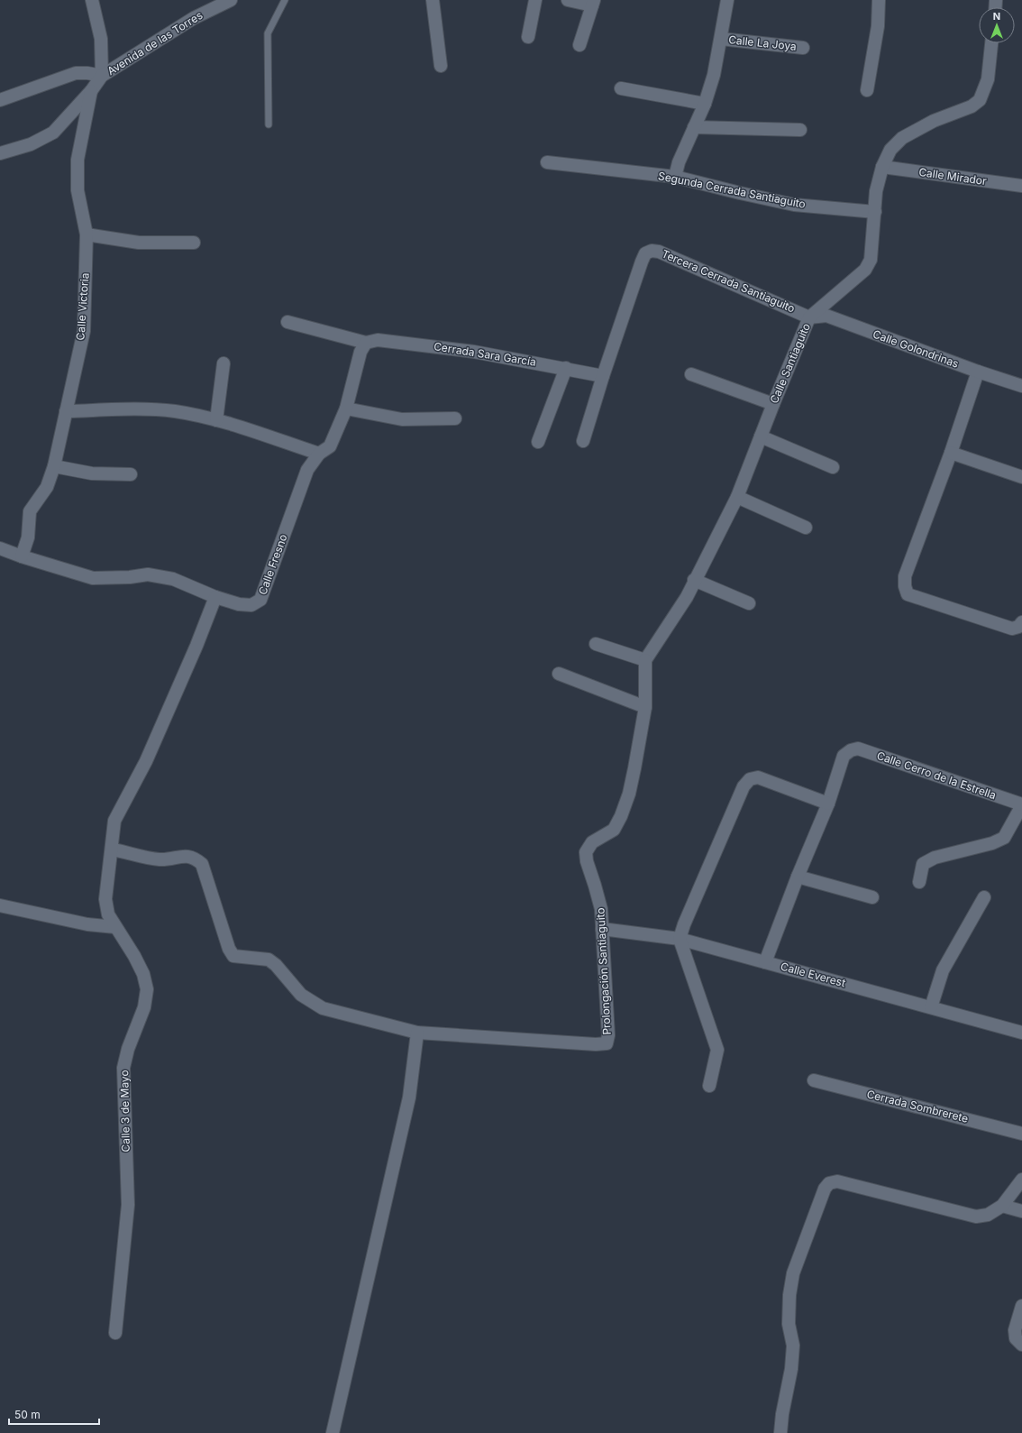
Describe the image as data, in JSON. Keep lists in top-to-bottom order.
{
  "streets": {
    "street": [
      "Avenida de las Torres",
      "Calle La Joya",
      "Calle Mirador",
      "Segunda Cerrada Santiaguito",
      "Tercera Cerrada Santiaguito",
      "Calle Victoria",
      "Calle Golondrinas",
      "Cerrada Sara García",
      "Calle Santiaguito",
      "Calle Fresno",
      "Calle Cerro de la Estrella",
      "Prolongación Santiaguito",
      "Calle Everest",
      "Cerrada Sombrerete",
      "Calle 3 de Mayo"
    ]
  },
  "crossings": [
    ["Avenida de las Torres", "Calle Victoria"],
    ["Calle Mirador", "Calle Santiaguito"],
    ["Segunda Cerrada Santiaguito", "Calle Santiaguito"],
    ["Tercera Cerrada Santiaguito", "Calle Golondrinas"],
    ["Tercera Cerrada Santiaguito", "Cerrada Sara García"],
    ["Tercera Cerrada Santiaguito", "Calle Santiaguito"],
    ["Calle Victoria", "Calle Fresno"],
    ["Calle Golondrinas", "Calle Santiaguito"],
    ["Cerrada Sara García", "Calle Fresno"],
    ["Calle Santiaguito", "Prolongación Santiaguito"],
    ["Calle Fresno", "Calle 3 de Mayo"],
    ["Prolongación Santiaguito", "Calle Everest"]
  ],
  "scale_bar": "50 m",
  "north": "top"
}
